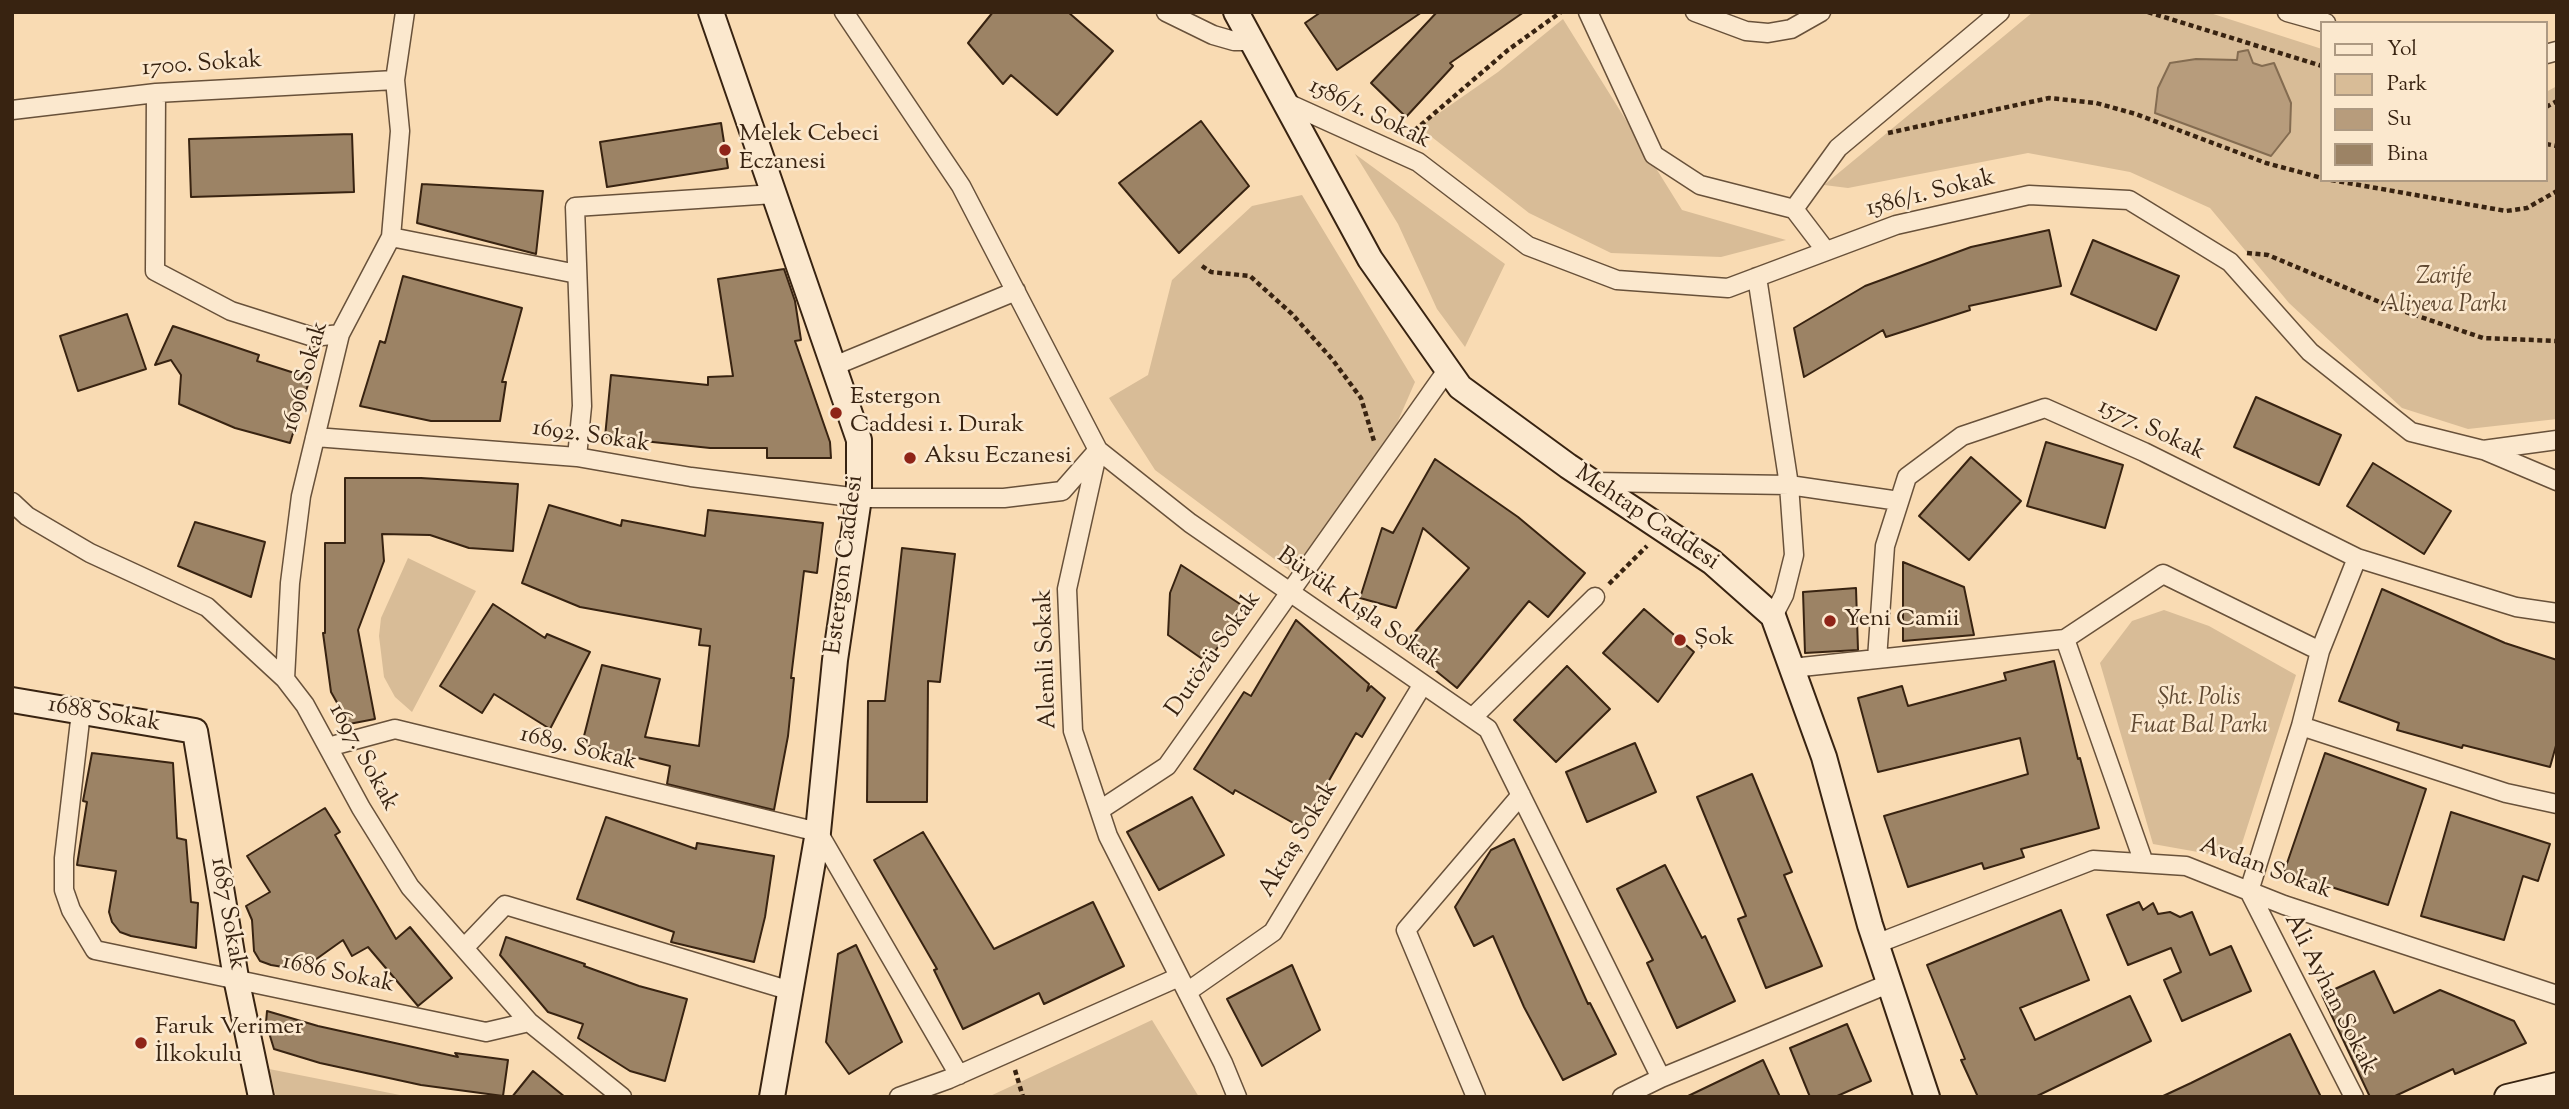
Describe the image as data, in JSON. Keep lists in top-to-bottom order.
{
  "streets": {
    "street": [
      "1700. Sokak",
      "1586/1. Sokak",
      "1696 Sokak",
      "1577. Sokak",
      "1692. Sokak",
      "Mehtap Caddesi",
      "Estergon Caddesi",
      "Büyük Kışla Sokak",
      "Dutözü Sokak",
      "Alemli Sokak",
      "1688 Sokak",
      "1689. Sokak",
      "1697. Sokak",
      "Aktaş Sokak",
      "Avdan Sokak",
      "1687 Sokak",
      "1686 Sokak",
      "Ali Ayhan Sokak"
    ]
  },
  "crossings": [
    ["1700. Sokak", "1696 Sokak"],
    ["1586/1. Sokak", "Mehtap Caddesi"],
    ["1696 Sokak", "1692. Sokak"],
    ["1696 Sokak", "1697. Sokak"],
    ["1692. Sokak", "Estergon Caddesi"],
    ["Mehtap Caddesi", "Dutözü Sokak"],
    ["Mehtap Caddesi", "Avdan Sokak"],
    ["Estergon Caddesi", "1689. Sokak"],
    ["Büyük Kışla Sokak", "Dutözü Sokak"],
    ["Büyük Kışla Sokak", "Alemli Sokak"],
    ["Büyük Kışla Sokak", "Aktaş Sokak"],
    ["Dutözü Sokak", "Alemli Sokak"],
    ["Alemli Sokak", "Aktaş Sokak"],
    ["1688 Sokak", "1687 Sokak"],
    ["1688 Sokak", "1686 Sokak"],
    ["1689. Sokak", "1697. Sokak"],
    ["1697. Sokak", "1686 Sokak"],
    ["Avdan Sokak", "Ali Ayhan Sokak"],
    ["1687 Sokak", "1686 Sokak"]
  ],
  "parks": ["Zarife Aliyeva Parkı", "Şht. Polis Fuat Bal Parkı"],
  "places": [
    "Melek Cebeci Eczanesi",
    "Estergon Caddesi 1. Durak",
    "Aksu Eczanesi",
    "Yeni Camii",
    "Şok",
    "Faruk Verimer İlkokulu"
  ],
  "legend": [
    "Yol",
    "Park",
    "Su",
    "Bina"
  ]
}
